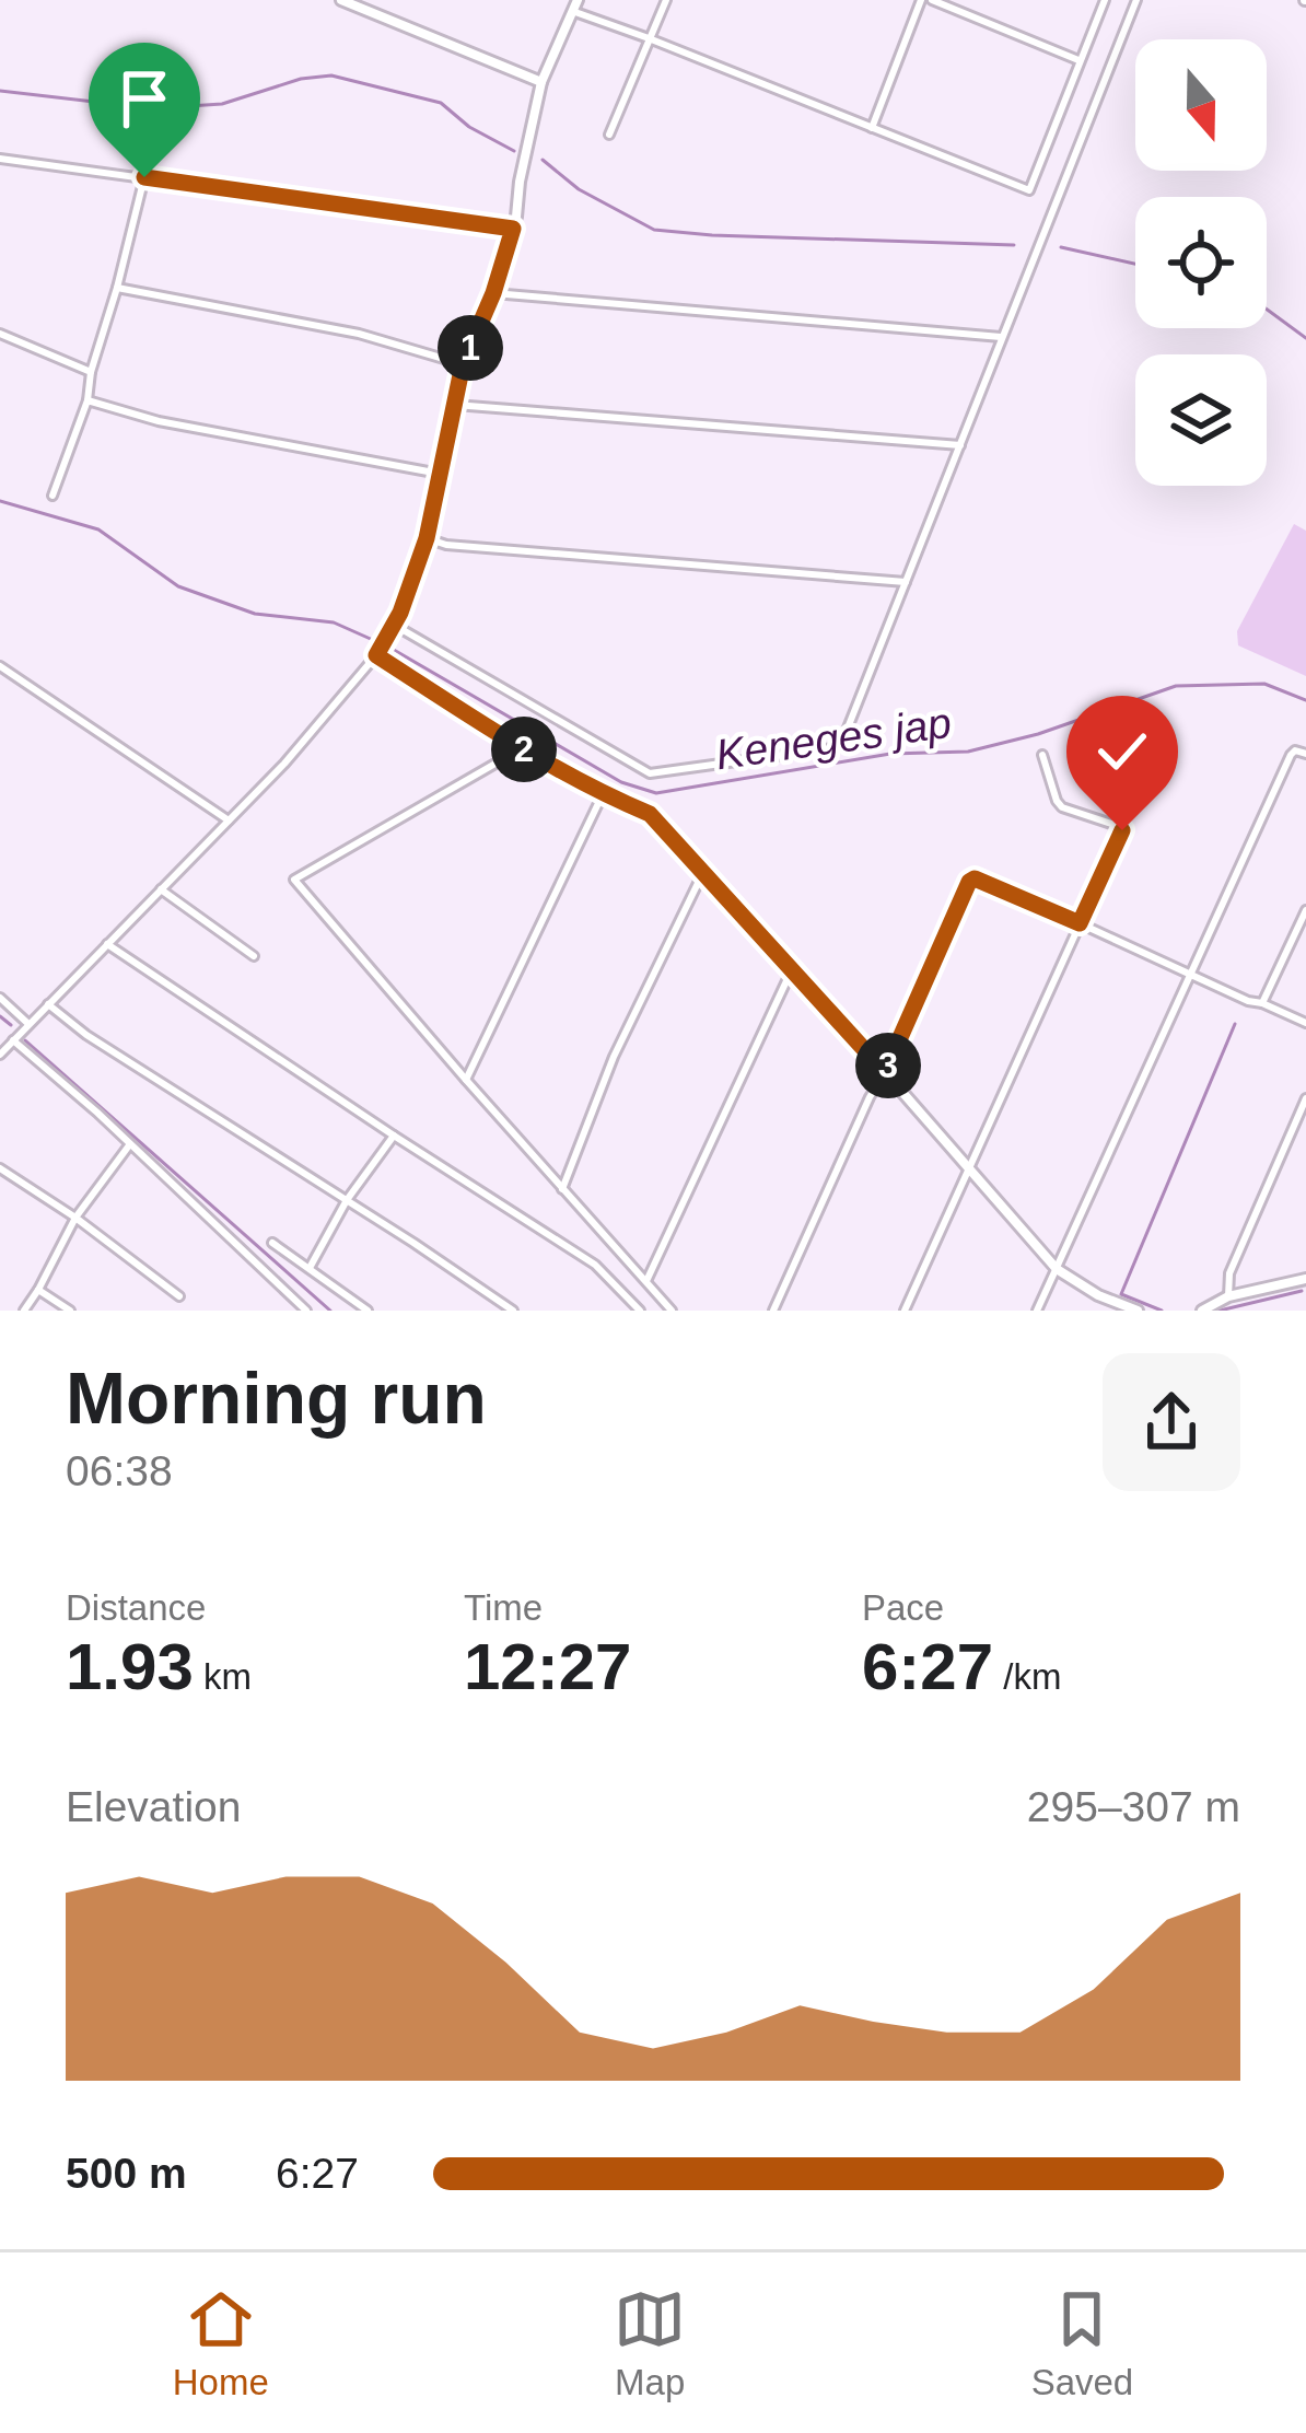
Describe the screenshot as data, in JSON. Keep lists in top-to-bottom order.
{
  "water": ["Keneges jap"],
  "north": "bottom",
  "page": {
    "pins": ["1", "2", "3"],
    "heading": ["Morning run", "06:38"],
    "stats": [
      ["Distance", "1.93 km"],
      ["Time", "12:27"],
      ["Pace", "6:27 /km"]
    ],
    "chart": ["Elevation", "295–307 m"],
    "list": [
      {
        "name": "500 m",
        "note": "6:27"
      }
    ],
    "tabs": ["Home", "Map", "Saved"]
  }
}
